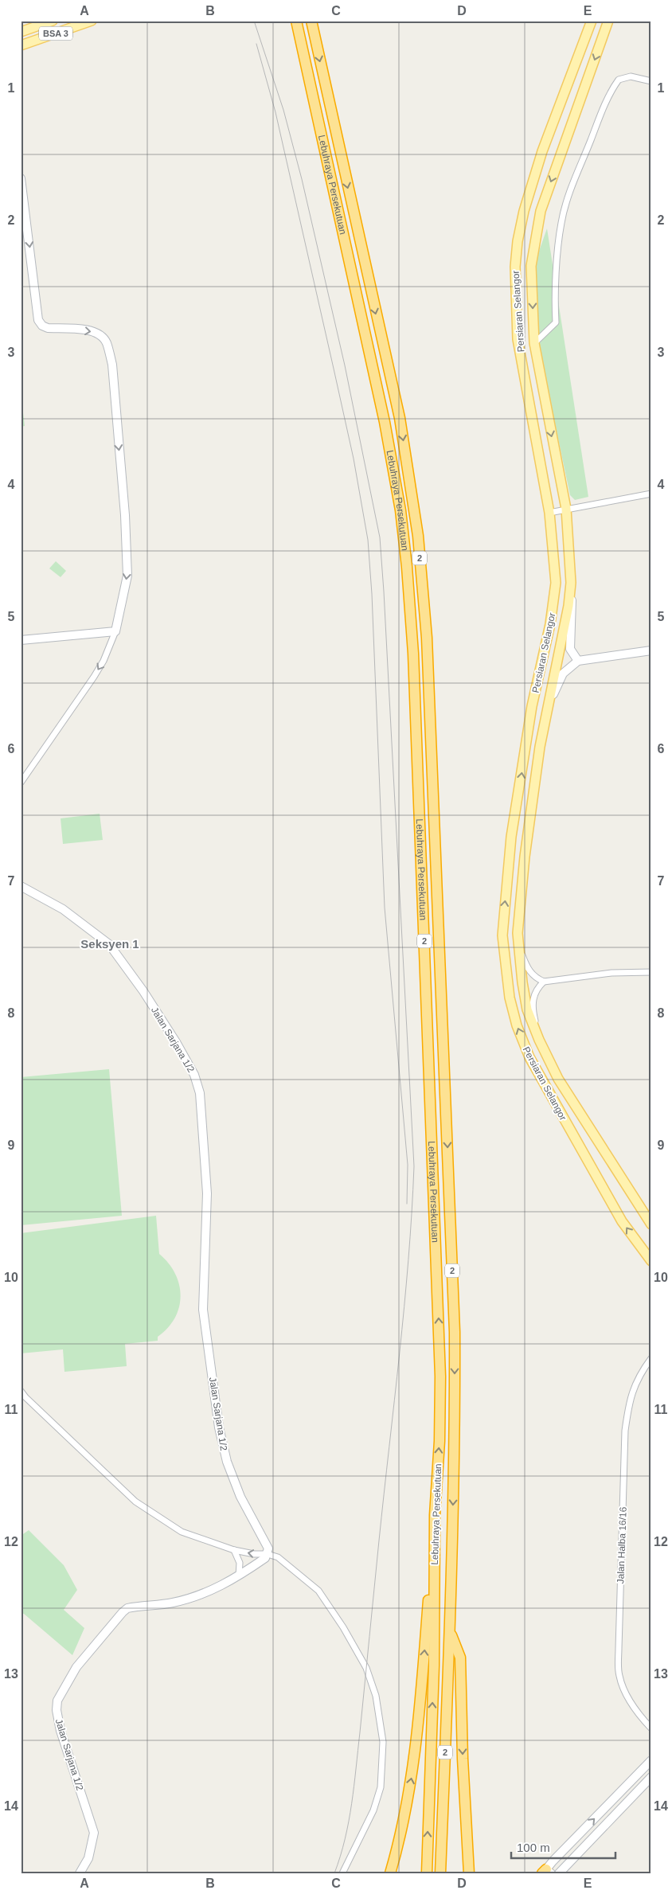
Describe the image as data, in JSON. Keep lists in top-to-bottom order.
{
  "streets": {
    "highway": ["Lebuhraya Persekutuan", "2"],
    "main road": ["BSA 3", "Persiaran Selangor"],
    "street": ["Jalan Sarjana 1/2", "Jalan Halba 16/16"]
  },
  "districts": ["Seksyen 1"],
  "scale_bar": "100 m",
  "grid": {
    "columns": [
      "A",
      "B",
      "C",
      "D",
      "E"
    ],
    "rows": [
      "1",
      "2",
      "3",
      "4",
      "5",
      "6",
      "7",
      "8",
      "9",
      "10",
      "11",
      "12",
      "13",
      "14"
    ]
  }
}
